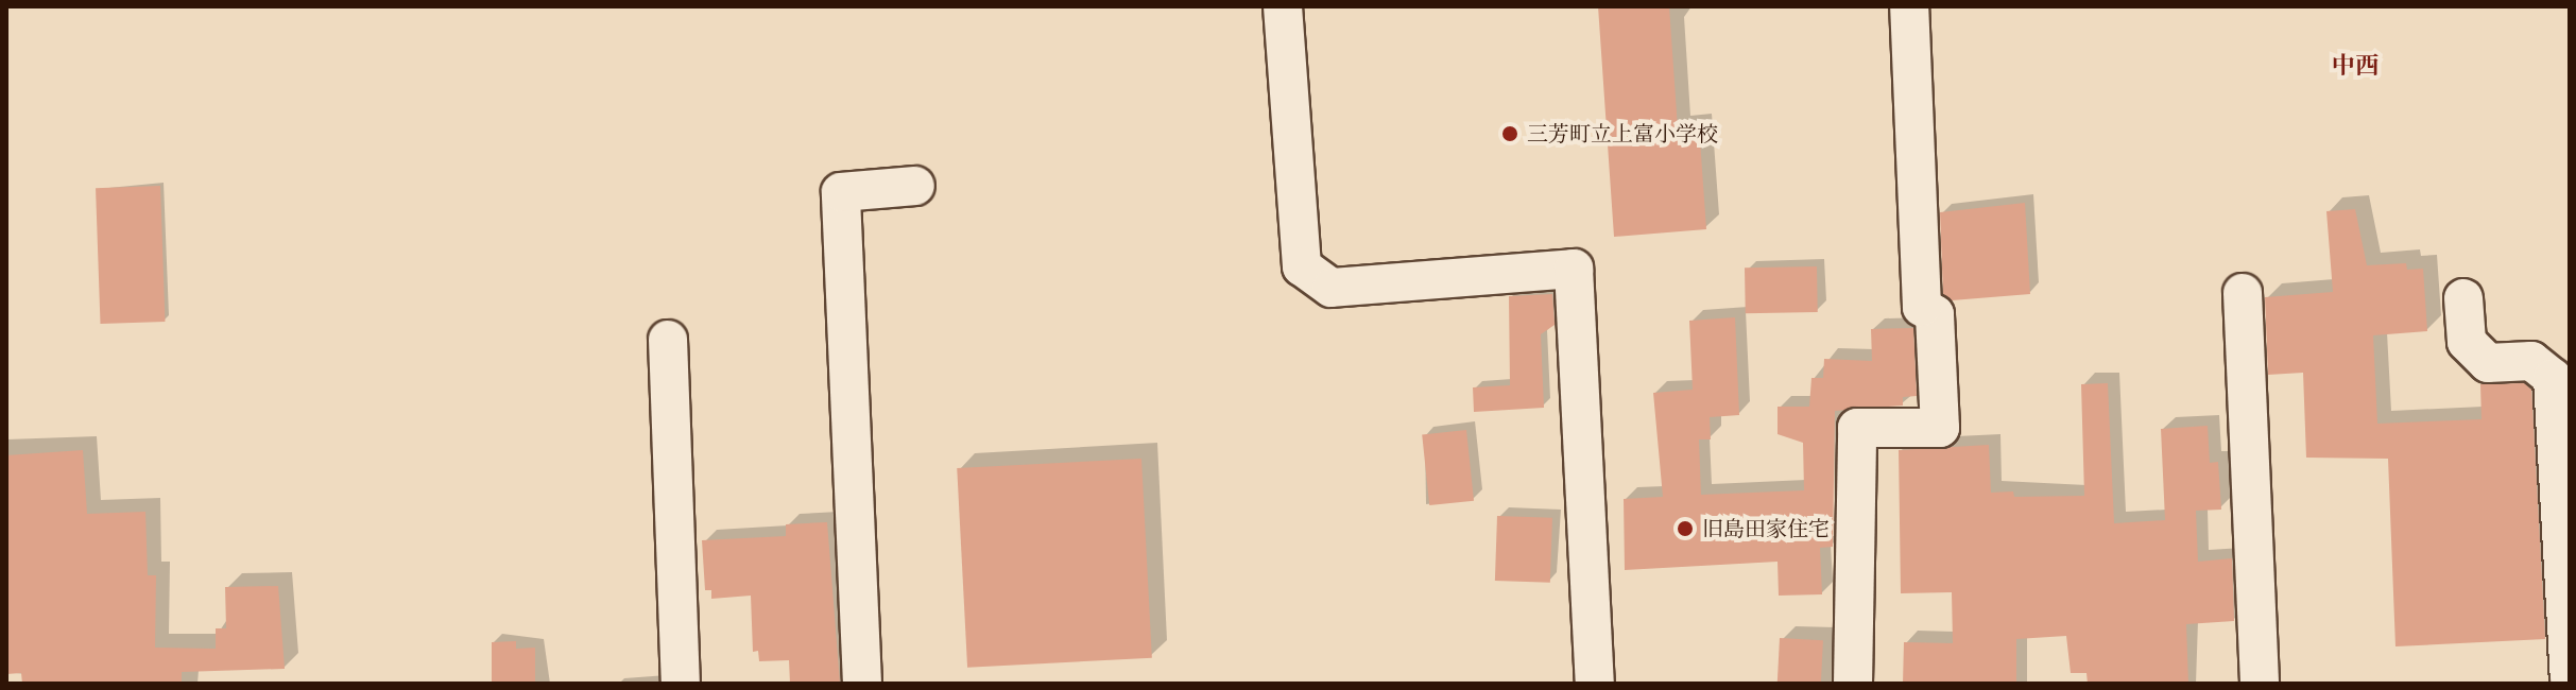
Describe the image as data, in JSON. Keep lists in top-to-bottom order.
{
  "districts": ["中西"],
  "places": ["三芳町立上富小学校", "旧島田家住宅"]
}
